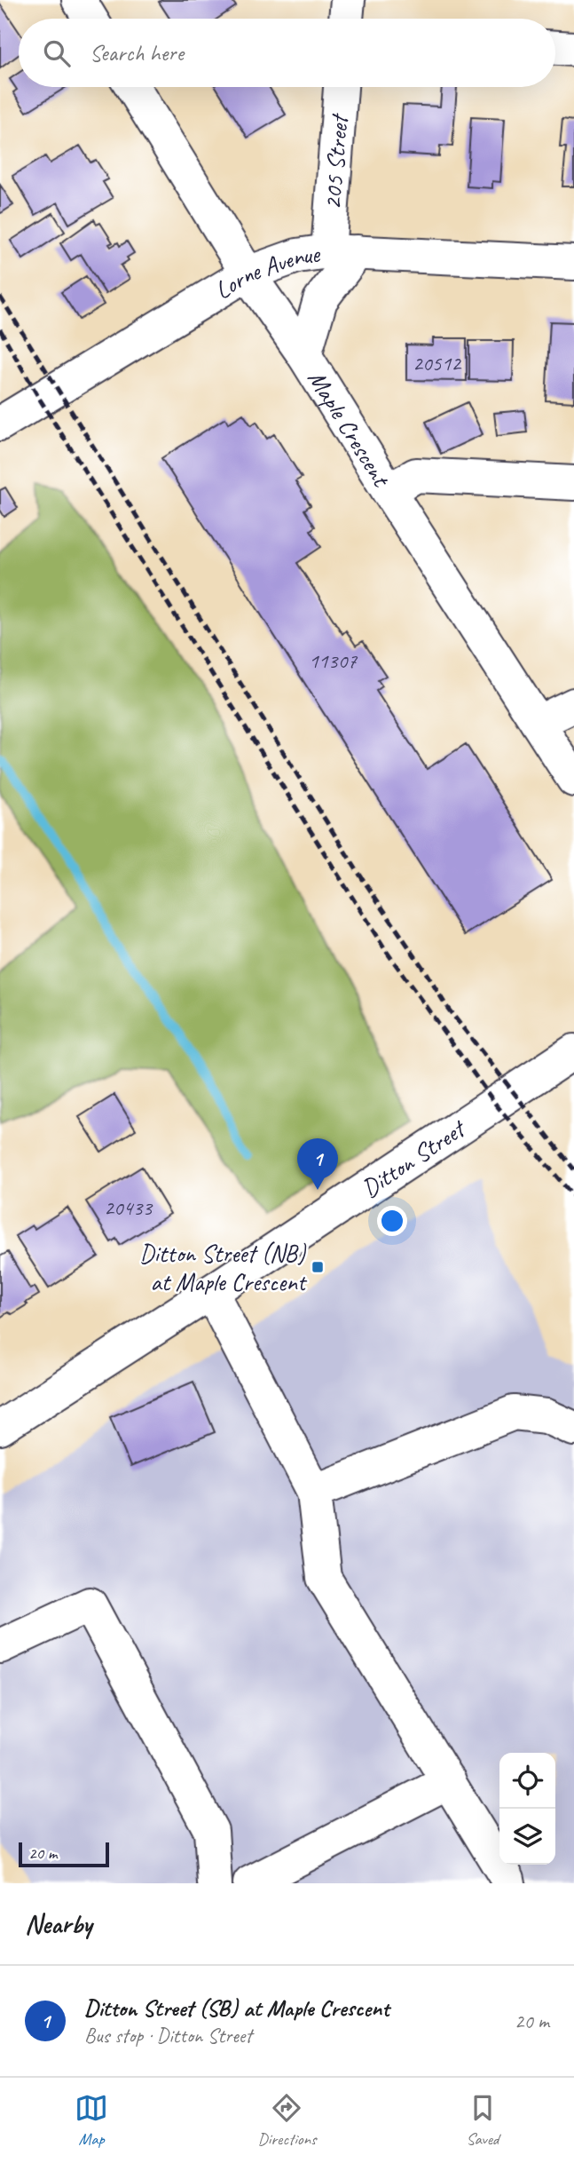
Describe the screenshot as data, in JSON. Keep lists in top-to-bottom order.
{
  "streets": {
    "street": [
      "205 Street",
      "Lorne Avenue",
      "Maple Crescent",
      "Ditton Street"
    ]
  },
  "crossings": [
    ["205 Street", "Lorne Avenue"],
    ["Lorne Avenue", "Maple Crescent"]
  ],
  "places": {
    "transit": ["Ditton Street (NB) at Maple Crescent"]
  },
  "house_numbers": ["20512", "11307", "20433"],
  "scale_bar": "20 m",
  "page": {
    "search": "Search here",
    "pins": "1",
    "scale": "20 m",
    "heading": "Nearby",
    "list": [
      {
        "mark": "1",
        "name": "Ditton Street (SB) at Maple Crescent",
        "note": "Bus stop · Ditton Street",
        "value": "20 m"
      }
    ],
    "nav": ["Map", "Directions", "Saved"]
  }
}
